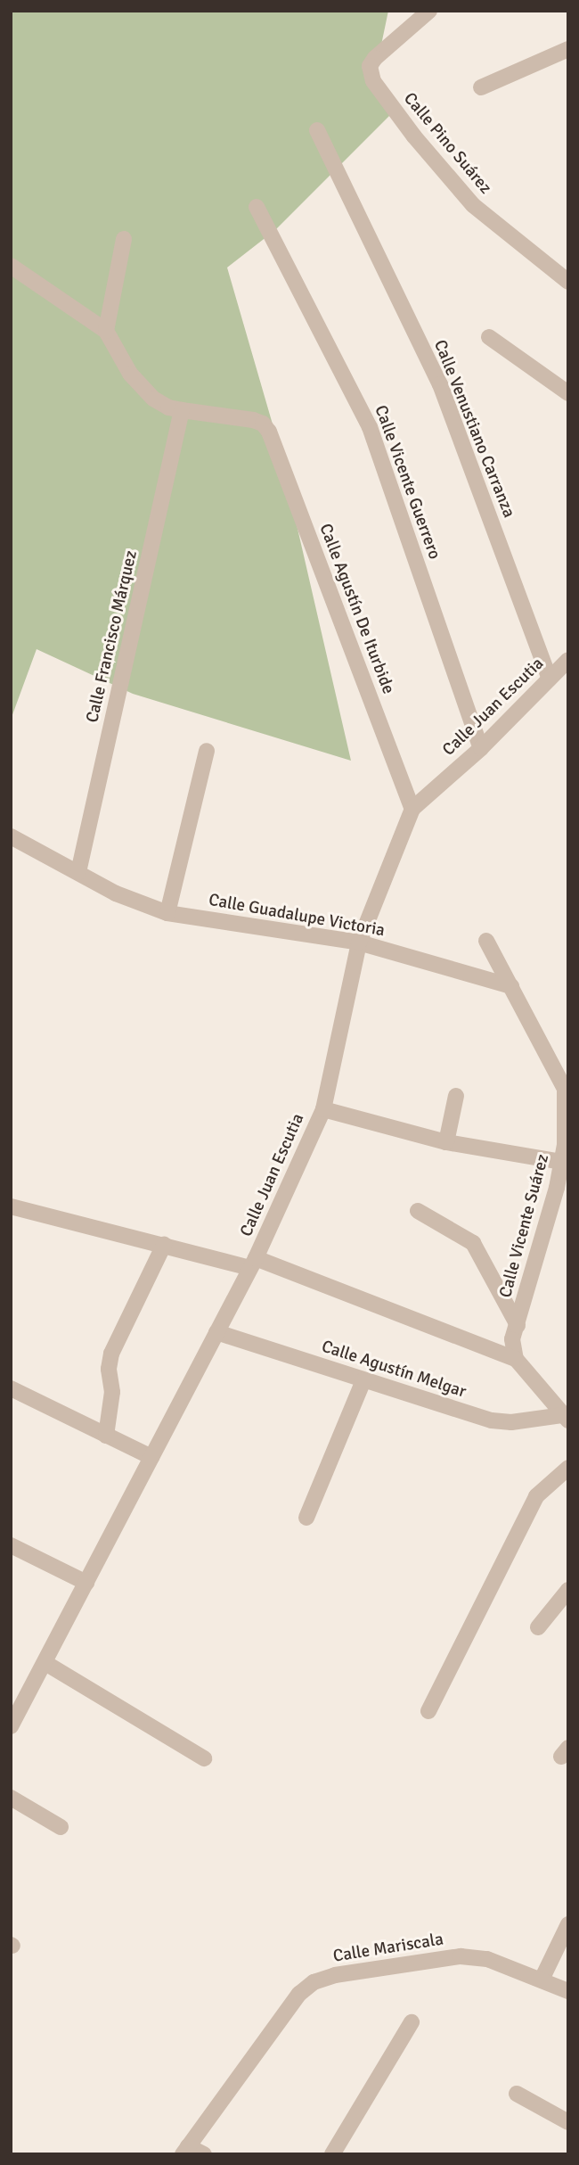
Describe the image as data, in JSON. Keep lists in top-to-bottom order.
{
  "streets": {
    "street": [
      "Calle Pino Suárez",
      "Calle Venustiano Carranza",
      "Calle Vicente Guerrero",
      "Calle Agustín De Iturbide",
      "Calle Francisco Márquez",
      "Calle Juan Escutia",
      "Calle Guadalupe Victoria",
      "Calle Vicente Suárez",
      "Calle Agustín Melgar",
      "Calle Mariscala"
    ]
  },
  "crossings": [
    ["Calle Venustiano Carranza", "Calle Juan Escutia"],
    ["Calle Vicente Guerrero", "Calle Juan Escutia"],
    ["Calle Agustín De Iturbide", "Calle Francisco Márquez"],
    ["Calle Agustín De Iturbide", "Calle Juan Escutia"],
    ["Calle Francisco Márquez", "Calle Guadalupe Victoria"],
    ["Calle Juan Escutia", "Calle Guadalupe Victoria"],
    ["Calle Juan Escutia", "Calle Agustín Melgar"],
    ["Calle Vicente Suárez", "Calle Agustín Melgar"]
  ]
}
